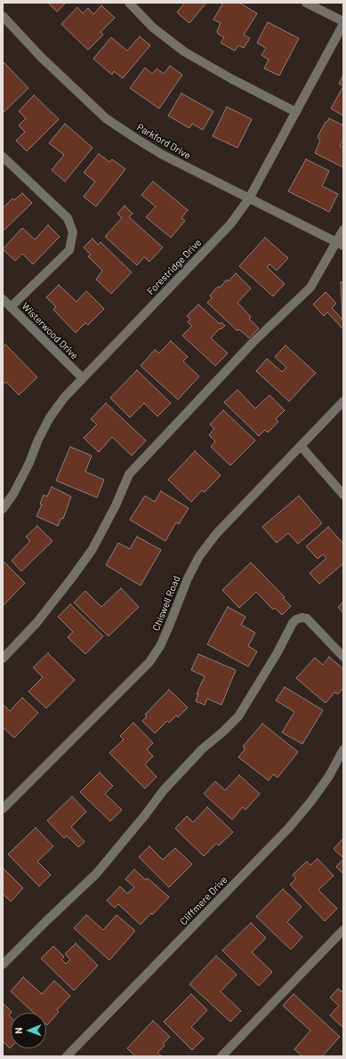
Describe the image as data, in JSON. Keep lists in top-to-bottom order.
{
  "streets": {
    "street": [
      "Parkford Drive",
      "Forestridge Drive",
      "Wisterwood Drive",
      "Chiswell Road",
      "Cliffmere Drive"
    ]
  },
  "crossings": [
    ["Parkford Drive", "Forestridge Drive"],
    ["Forestridge Drive", "Wisterwood Drive"]
  ],
  "north": "left"
}
